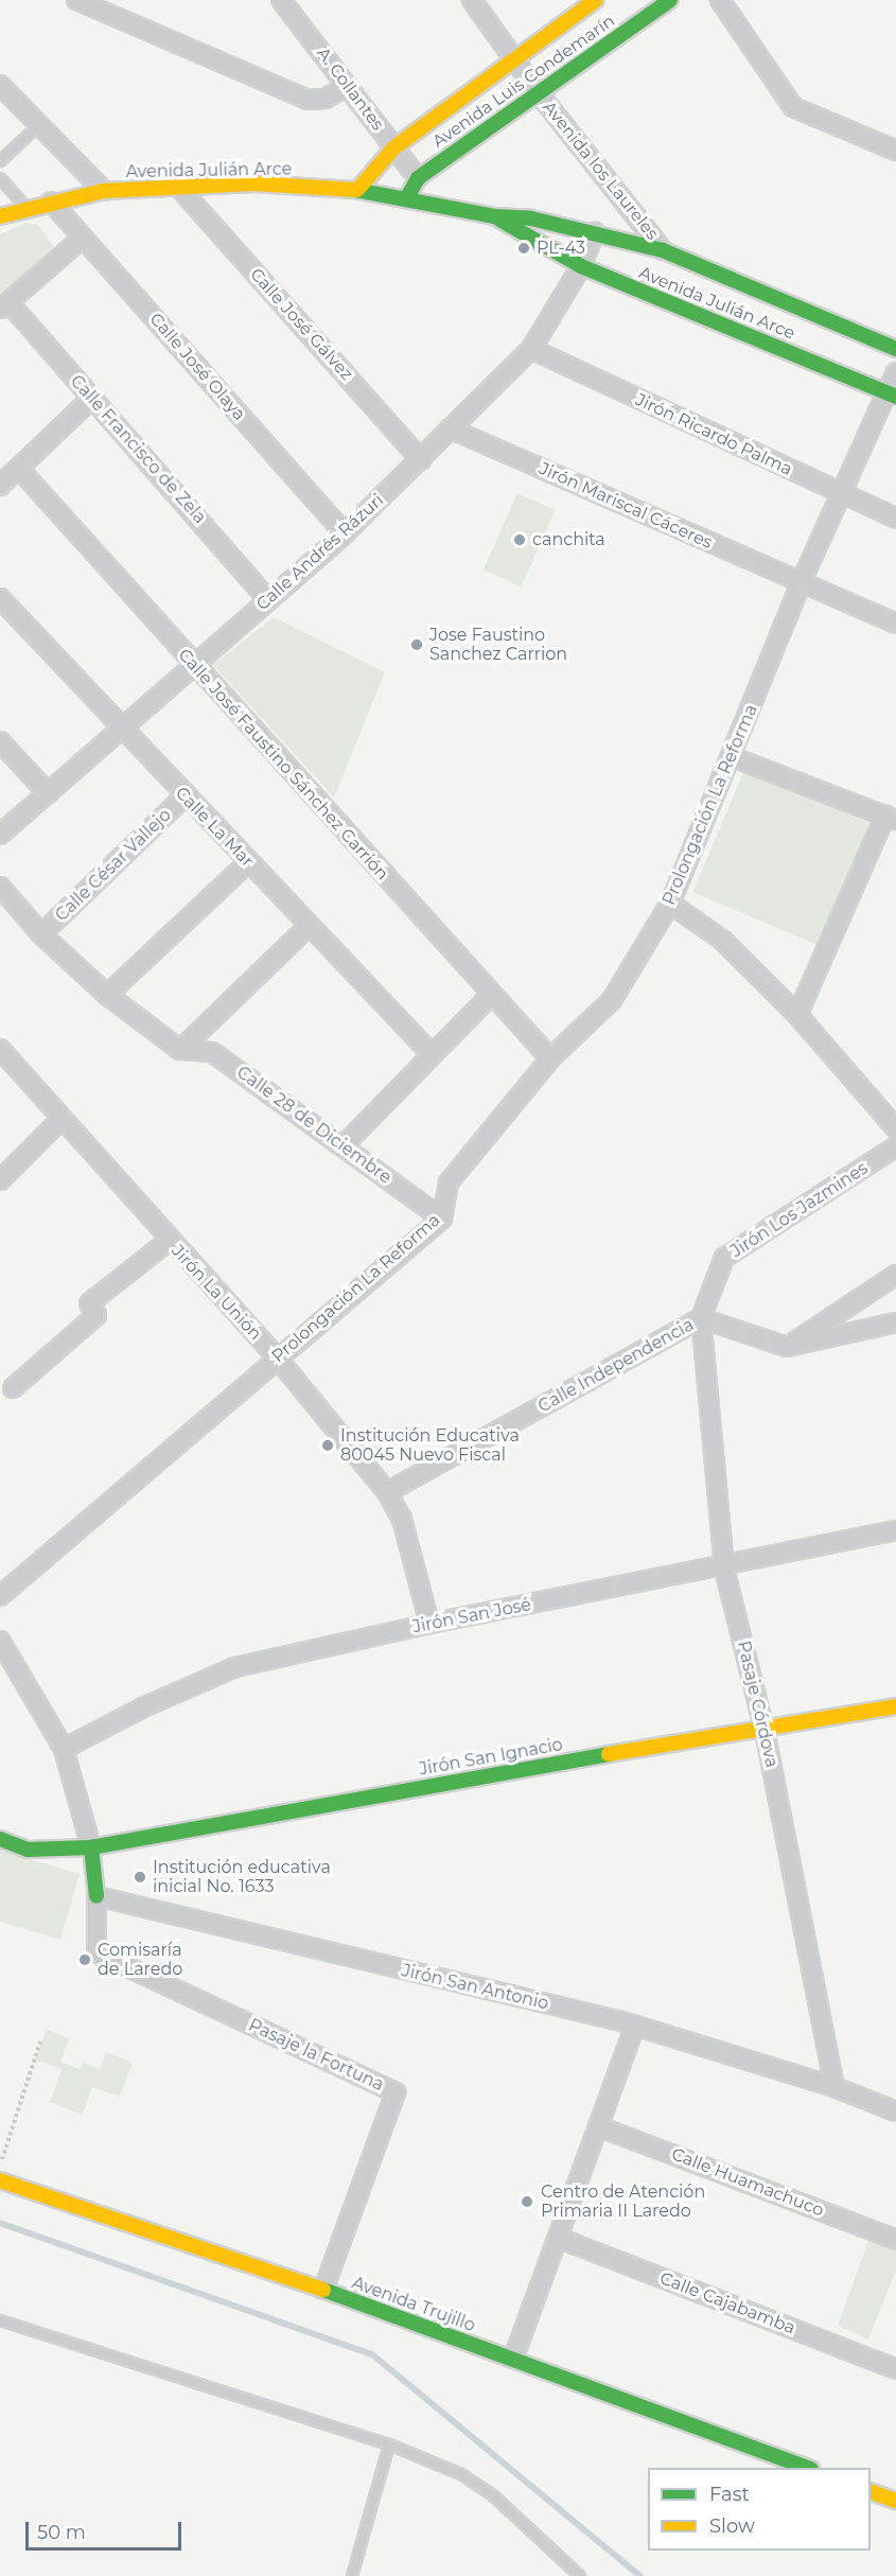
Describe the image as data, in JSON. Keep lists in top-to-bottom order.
{
  "streets": {
    "street": [
      "Avenida Luis Condemarín",
      "A. Collantes",
      "Avenida Julián Arce",
      "Avenida los Laureles",
      "Calle José Gálvez",
      "Calle José Olaya",
      "Jirón Ricardo Palma",
      "Calle Francisco de Zela",
      "Jirón Mariscal Cáceres",
      "Calle Andrés Rázuri",
      "Calle José Faustino Sánchez Carrión",
      "Prolongación La Reforma",
      "Calle La Mar",
      "Calle César Vallejo",
      "Calle 28 de Diciembre",
      "Jirón Los Jazmines",
      "Jirón La Unión",
      "Calle Independencia",
      "Jirón San José",
      "Pasaje Córdova",
      "Jirón San Ignacio",
      "Jirón San Antonio",
      "Pasaje la Fortuna",
      "Calle Huamachuco",
      "Calle Cajabamba",
      "Avenida Trujillo"
    ]
  },
  "crossings": [
    ["Avenida Luis Condemarín", "A. Collantes"],
    ["Avenida Luis Condemarín", "Avenida Julián Arce"],
    ["Avenida Luis Condemarín", "Avenida los Laureles"],
    ["Avenida Julián Arce", "Avenida los Laureles"],
    ["Avenida Julián Arce", "Calle José Gálvez"],
    ["Avenida Julián Arce", "Calle José Olaya"],
    ["Avenida Julián Arce", "Calle Andrés Rázuri"],
    ["Avenida Julián Arce", "Prolongación La Reforma"],
    ["Calle José Gálvez", "Calle Andrés Rázuri"],
    ["Calle José Olaya", "Calle Andrés Rázuri"],
    ["Jirón Ricardo Palma", "Calle Andrés Rázuri"],
    ["Jirón Ricardo Palma", "Prolongación La Reforma"],
    ["Calle Francisco de Zela", "Calle Andrés Rázuri"],
    ["Jirón Mariscal Cáceres", "Calle Andrés Rázuri"],
    ["Jirón Mariscal Cáceres", "Prolongación La Reforma"],
    ["Calle Andrés Rázuri", "Calle José Faustino Sánchez Carrión"],
    ["Calle Andrés Rázuri", "Calle La Mar"],
    ["Calle José Faustino Sánchez Carrión", "Prolongación La Reforma"],
    ["Prolongación La Reforma", "Calle 28 de Diciembre"],
    ["Prolongación La Reforma", "Jirón La Unión"],
    ["Calle La Mar", "Calle César Vallejo"],
    ["Jirón Los Jazmines", "Calle Independencia"],
    ["Jirón Los Jazmines", "Pasaje Córdova"],
    ["Jirón La Unión", "Calle Independencia"],
    ["Jirón La Unión", "Jirón San José"],
    ["Calle Independencia", "Pasaje Córdova"],
    ["Jirón San José", "Pasaje Córdova"],
    ["Pasaje Córdova", "Jirón San Ignacio"],
    ["Pasaje Córdova", "Jirón San Antonio"],
    ["Jirón San Antonio", "Pasaje la Fortuna"],
    ["Pasaje la Fortuna", "Avenida Trujillo"]
  ],
  "places": [
    "PL-43",
    "canchita",
    "Jose Faustino Sanchez Carrion",
    "Institución Educativa 80045 Nuevo Fiscal",
    "Institución educativa inicial No. 1633",
    "Comisaría de Laredo",
    "Centro de Atención Primaria II Laredo"
  ],
  "legend": ["Fast", "Slow"],
  "scale_bar": "50 m"
}
